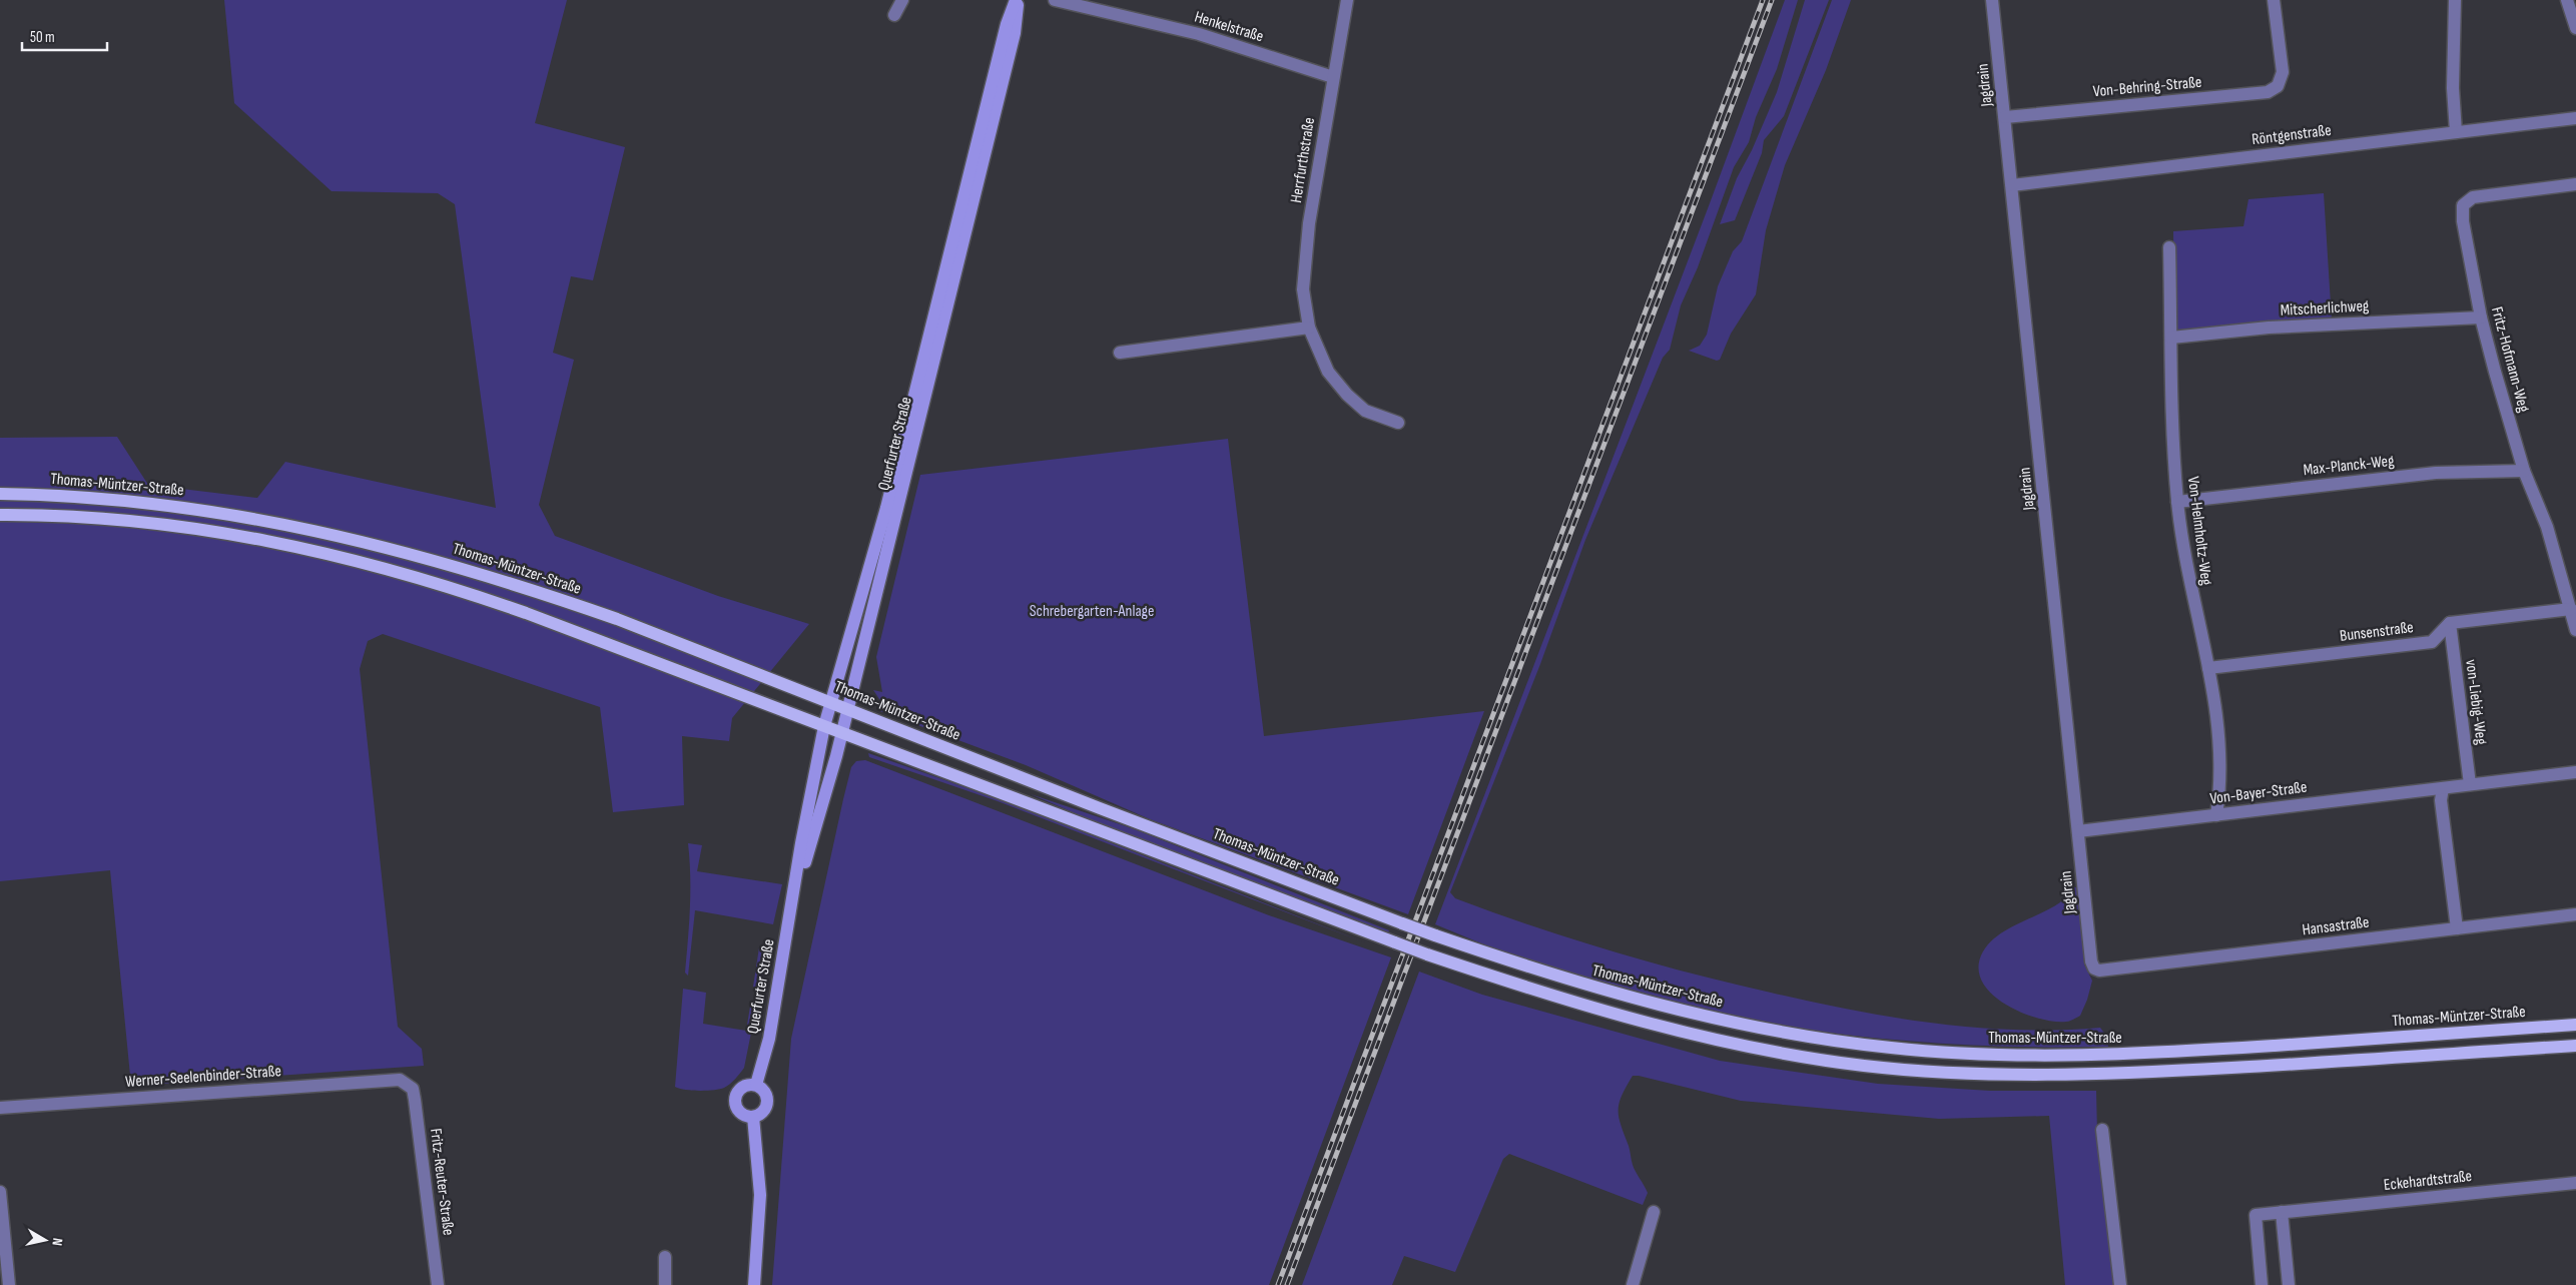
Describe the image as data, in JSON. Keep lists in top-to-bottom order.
{
  "streets": {
    "main road": ["Querfurter Straße", "Thomas-Müntzer-Straße"],
    "street": [
      "Henkelstraße",
      "Jagdrain",
      "Von-Behring-Straße",
      "Röntgenstraße",
      "Herrfurthstraße",
      "Mitscherlichweg",
      "Fritz-Hofmann-Weg",
      "Max-Planck-Weg",
      "Von-Helmholtz-Weg",
      "Bunsenstraße",
      "von-Liebig-Weg",
      "Von-Bayer-Straße",
      "Hansastraße",
      "Werner-Seelenbinder-Straße",
      "Eckehardtstraße",
      "Fritz-Reuter-Straße"
    ]
  },
  "crossings": [
    ["Henkelstraße", "Herrfurthstraße"],
    ["Jagdrain", "Von-Behring-Straße"],
    ["Jagdrain", "Röntgenstraße"],
    ["Jagdrain", "Von-Bayer-Straße"],
    ["Jagdrain", "Hansastraße"],
    ["Mitscherlichweg", "Fritz-Hofmann-Weg"],
    ["Mitscherlichweg", "Von-Helmholtz-Weg"],
    ["Fritz-Hofmann-Weg", "Max-Planck-Weg"],
    ["Querfurter Straße", "Thomas-Müntzer-Straße"],
    ["Max-Planck-Weg", "Von-Helmholtz-Weg"],
    ["Von-Helmholtz-Weg", "Bunsenstraße"],
    ["Von-Helmholtz-Weg", "Von-Bayer-Straße"],
    ["Bunsenstraße", "von-Liebig-Weg"],
    ["von-Liebig-Weg", "Von-Bayer-Straße"],
    ["Werner-Seelenbinder-Straße", "Fritz-Reuter-Straße"]
  ],
  "parks": ["Schrebergarten-Anlage"],
  "scale_bar": "50 m",
  "north": "right"
}
